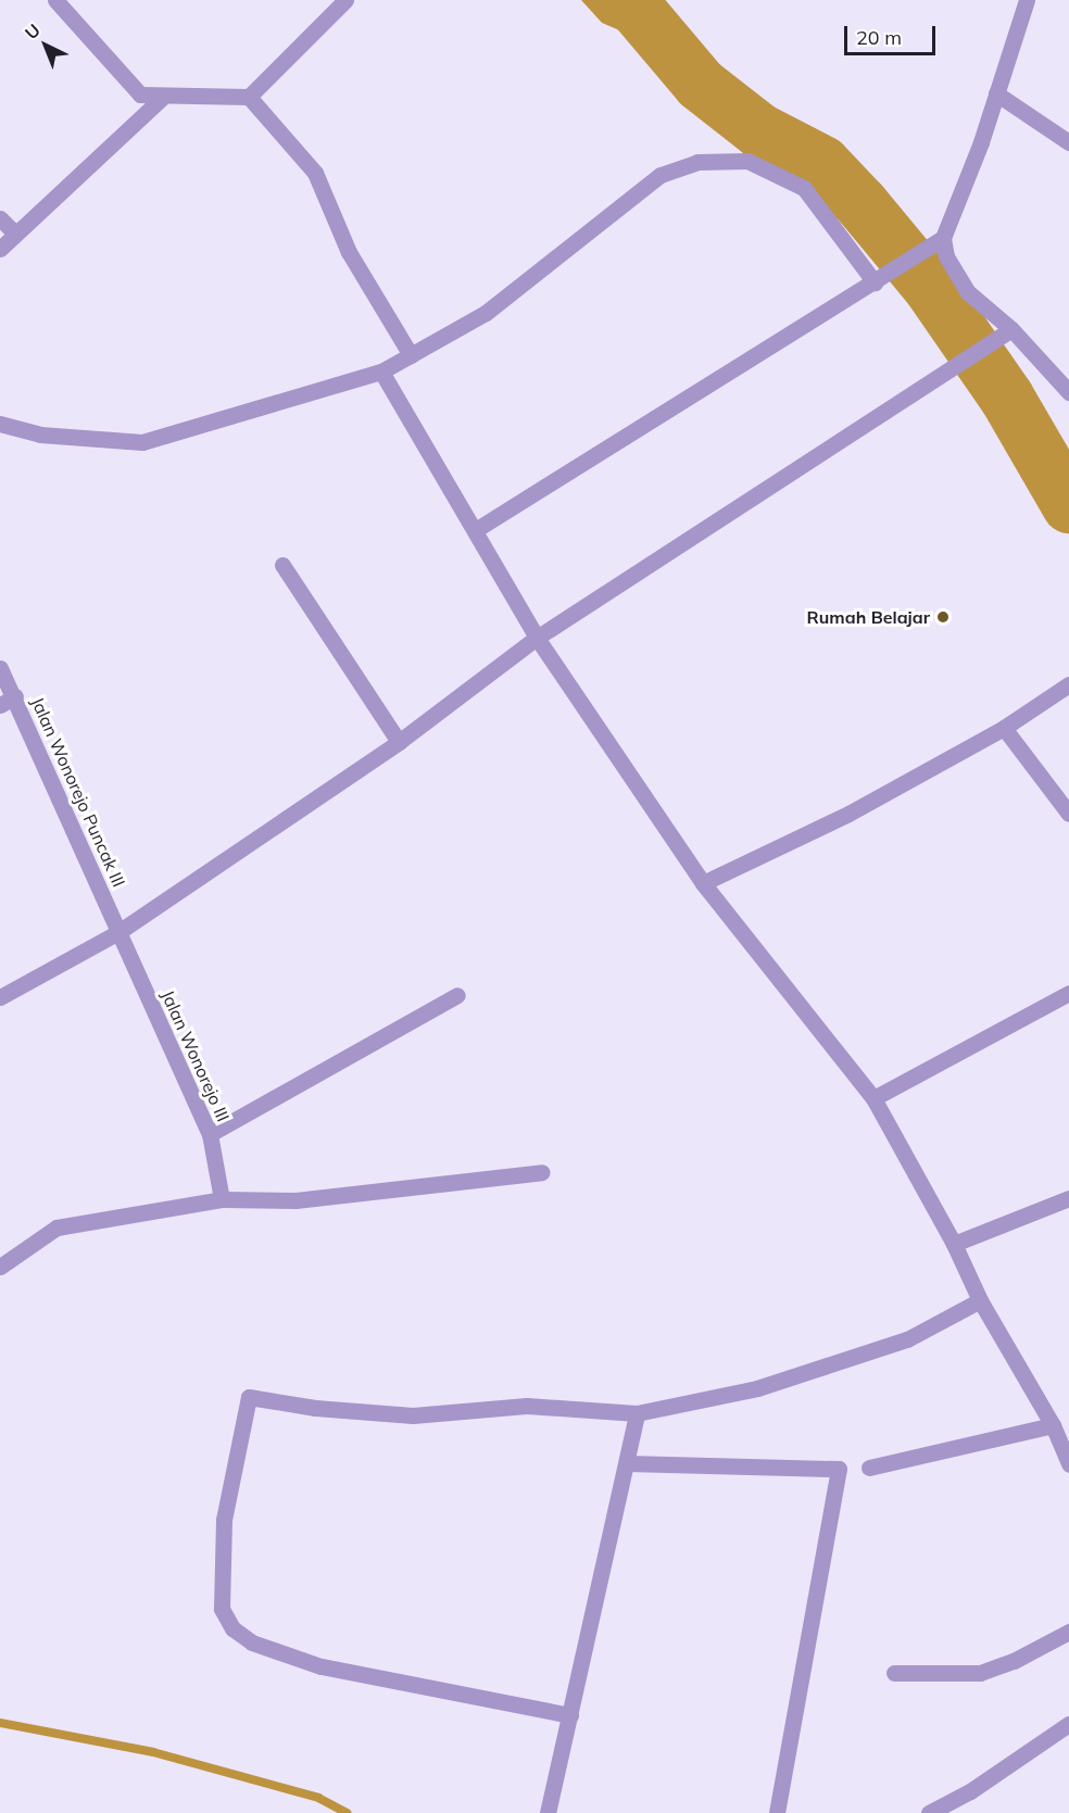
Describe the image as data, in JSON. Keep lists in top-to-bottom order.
{
  "streets": {
    "street": ["Jalan Wonorejo Puncak III", "Jalan Wonorejo III"]
  },
  "crossings": [
    ["Jalan Wonorejo Puncak III", "Jalan Wonorejo III"]
  ],
  "places": ["Rumah Belajar"],
  "scale_bar": "20 m",
  "north": "top left"
}
